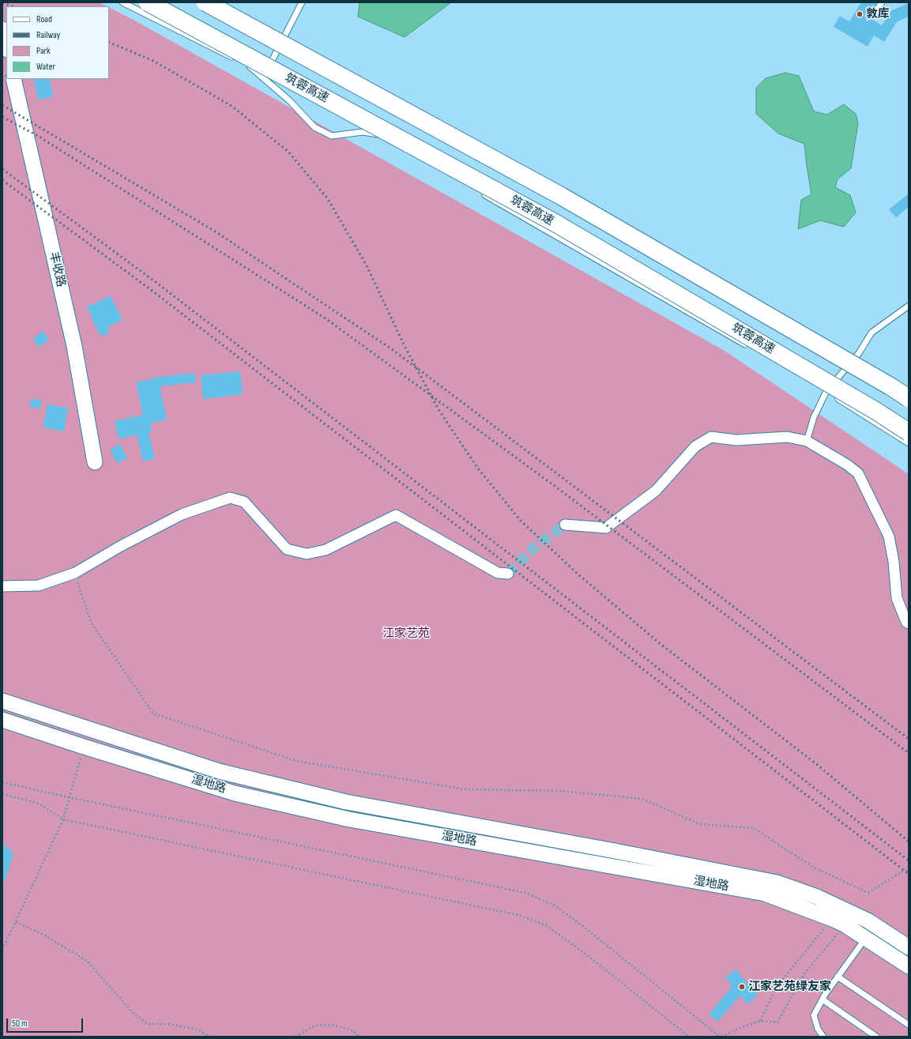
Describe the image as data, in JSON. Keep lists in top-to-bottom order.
{
  "streets": {
    "highway": ["筑蓉高速"],
    "street": ["丰收路", "湿地路"]
  },
  "parks": ["江家艺苑"],
  "places": ["敦库", "江家艺苑绿友家"],
  "legend": [
    "Road",
    "Railway",
    "Park",
    "Water"
  ],
  "scale_bar": "50 m"
}
